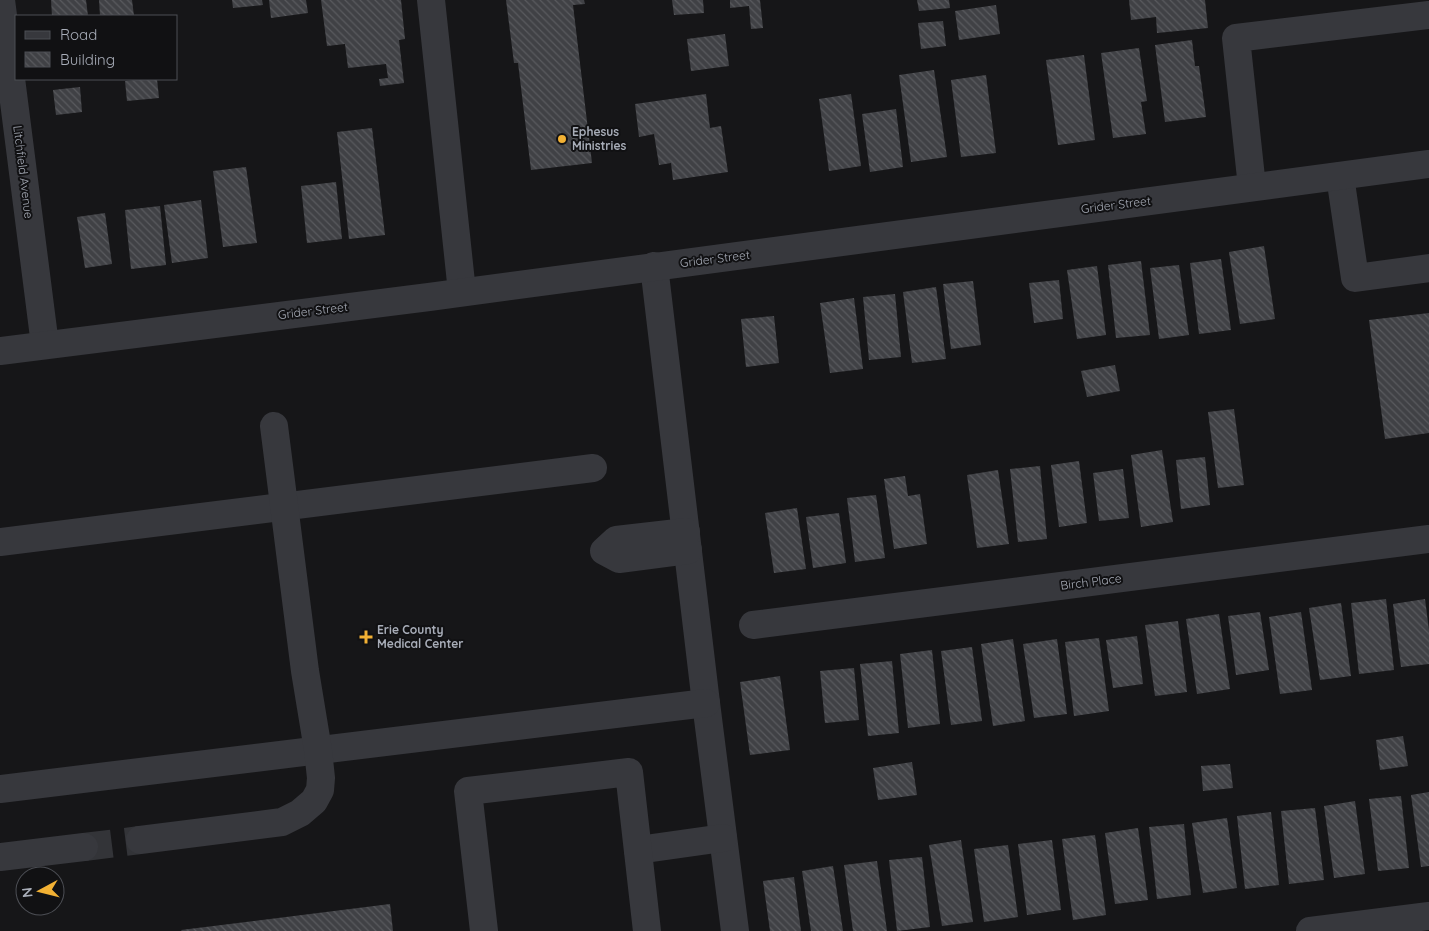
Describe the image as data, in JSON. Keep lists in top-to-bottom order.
{
  "streets": {
    "street": ["Litchfield Avenue", "Grider Street", "Birch Place"]
  },
  "crossings": [
    ["Litchfield Avenue", "Grider Street"]
  ],
  "places": {
    "other": ["Ephesus Ministries"],
    "health": ["Erie County Medical Center"]
  },
  "legend": ["Road", "Building"],
  "north": "left"
}
